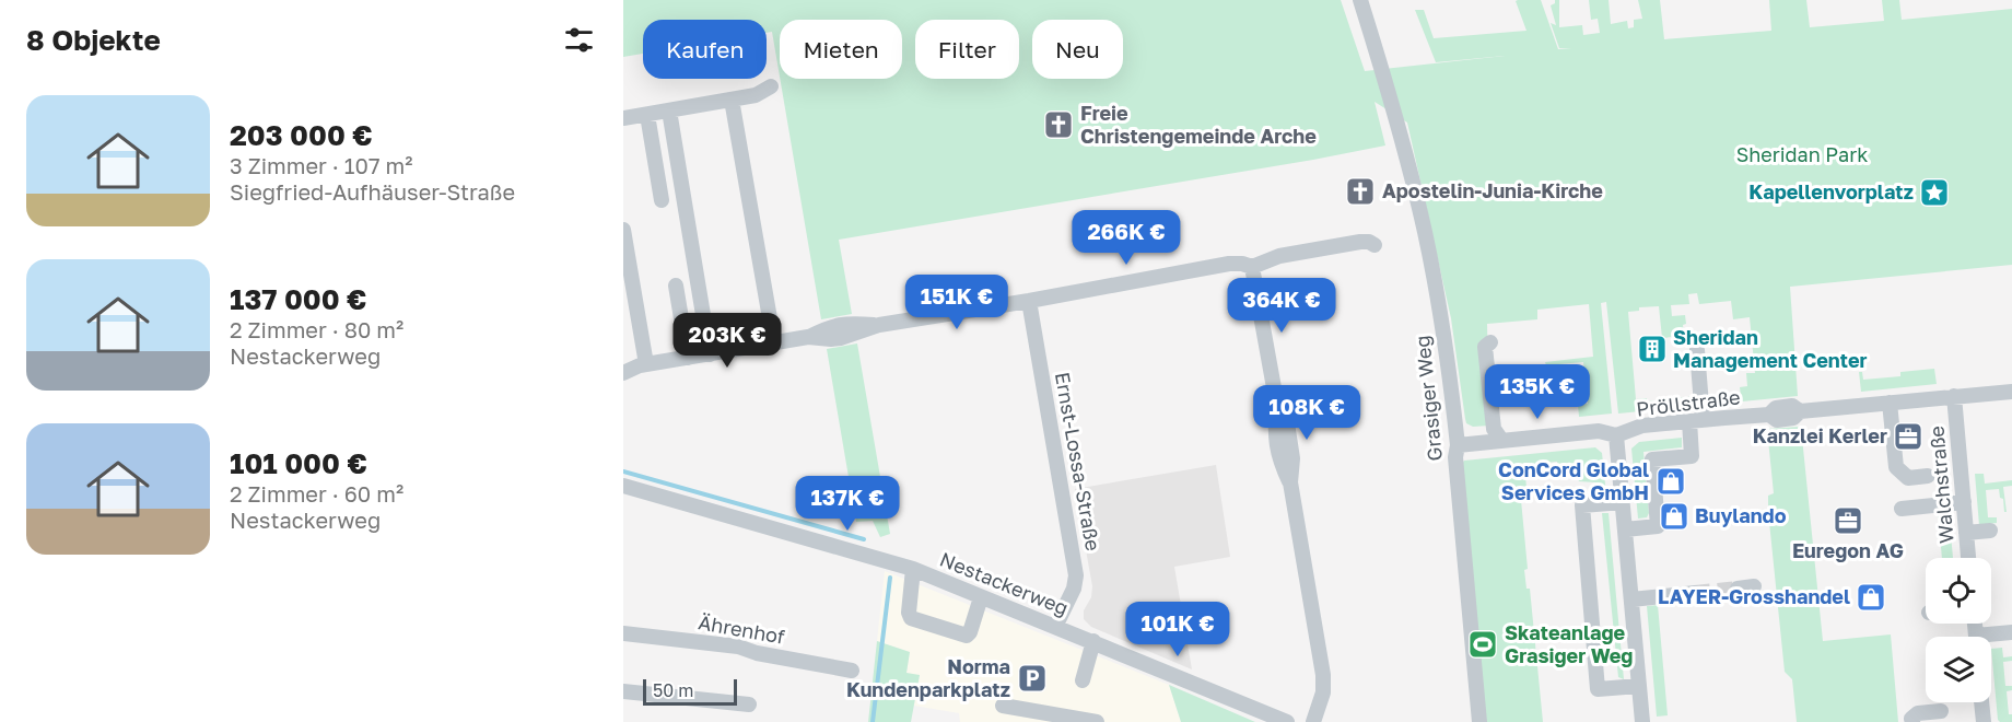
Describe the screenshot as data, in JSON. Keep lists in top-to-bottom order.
{
  "streets": {
    "street": [
      "Grasiger Weg",
      "Pröllstraße",
      "Ernst-Lossa-Straße",
      "Walchstraße",
      "Nestackerweg",
      "Ährenhof"
    ]
  },
  "crossings": [
    ["Grasiger Weg", "Pröllstraße"],
    ["Pröllstraße", "Walchstraße"],
    ["Ernst-Lossa-Straße", "Nestackerweg"]
  ],
  "parks": ["Sheridan Park"],
  "places": {
    "church": ["Freie Christengemeinde Arche", "Apostelin-Junia-Kirche"],
    "place": ["Kapellenvorplatz"],
    "building": ["Sheridan Management Center"],
    "office": ["Kanzlei Kerler", "Euregon AG"],
    "shop": ["ConCord Global Services GmbH", "Buylando", "LAYER-Grosshandel"],
    "sports": ["Skateanlage Grasiger Weg"],
    "parking": ["Norma Kundenparkplatz"]
  },
  "scale_bar": "50 m",
  "page": {
    "heading": "8 Objekte",
    "chip": [
      "Kaufen",
      "Mieten",
      "Filter",
      "Neu"
    ],
    "list": [
      {
        "name": "203 000 €",
        "note": "3 Zimmer · 107 m² · Siegfried-Aufhäuser-Straße"
      },
      {
        "name": "137 000 €",
        "note": "2 Zimmer · 80 m² · Nestackerweg"
      },
      {
        "name": "101 000 €",
        "note": "2 Zimmer · 60 m² · Nestackerweg"
      }
    ],
    "price": [
      "266K €",
      "151K €",
      "364K €",
      "203K €",
      "135K €",
      "108K €",
      "137K €",
      "101K €"
    ],
    "scale": "50 m"
  }
}
